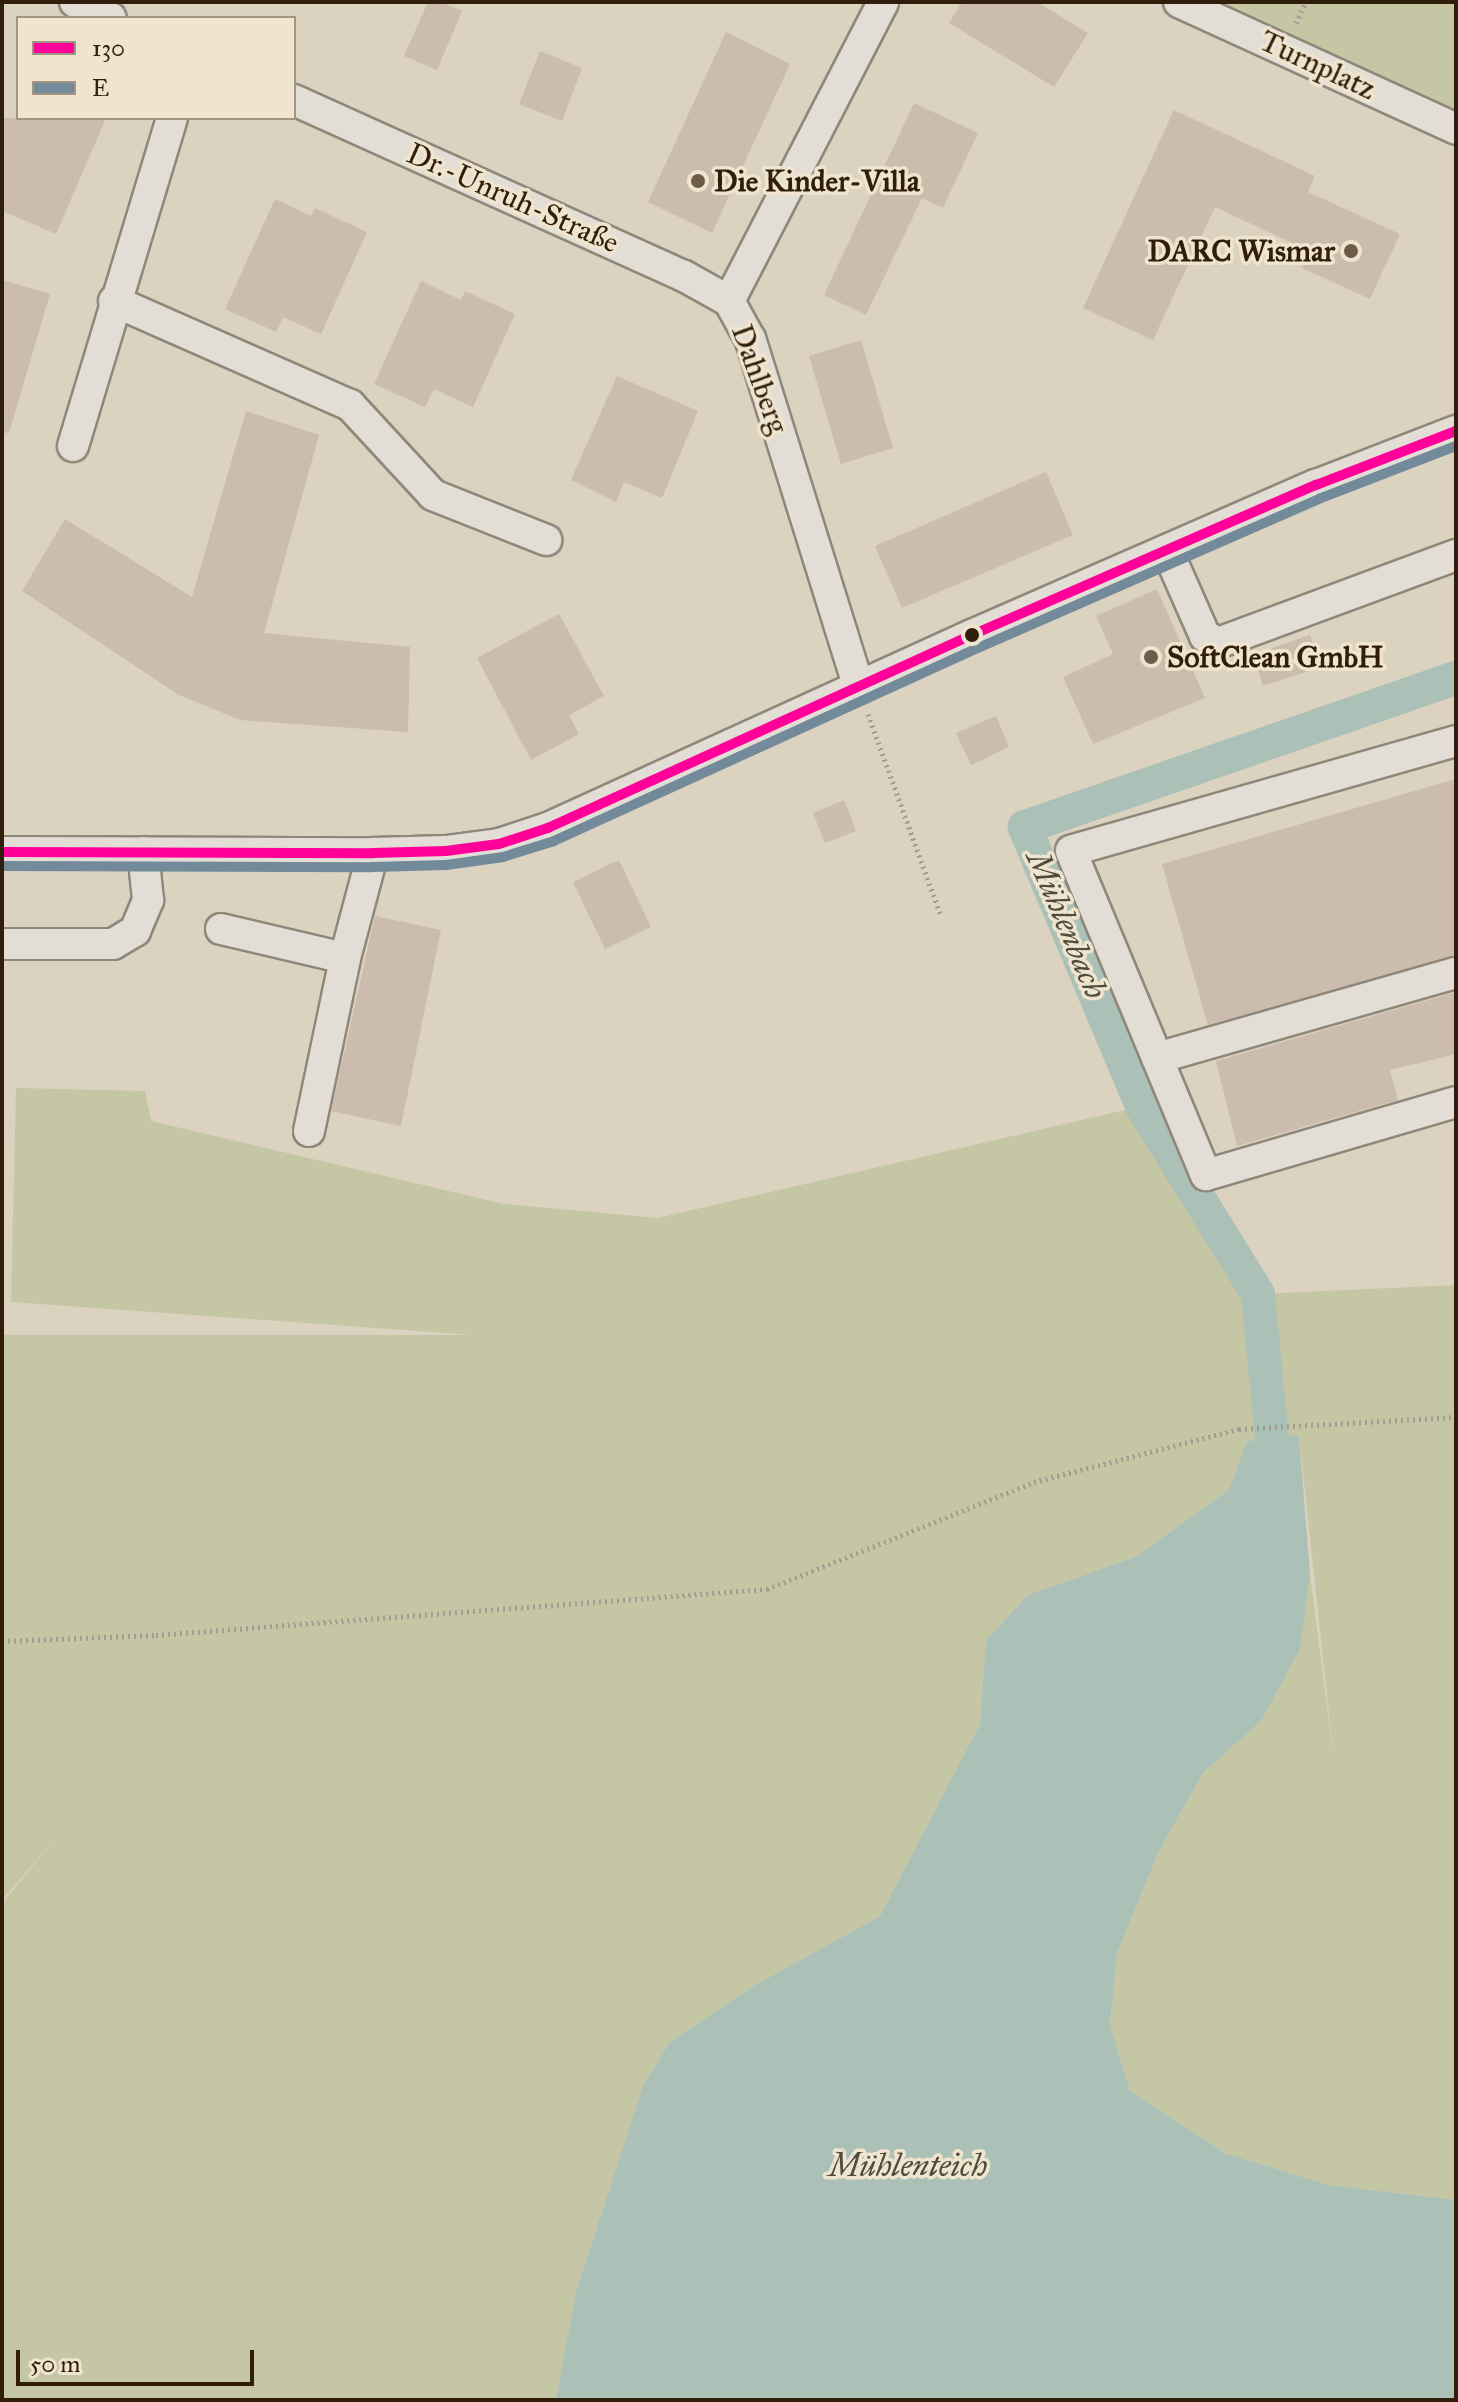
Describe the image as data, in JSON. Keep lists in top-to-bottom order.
{
  "streets": {
    "street": ["Turnplatz", "Dr.-Unruh-Straße", "Dahlberg"]
  },
  "crossings": [
    ["Dr.-Unruh-Straße", "Dahlberg"]
  ],
  "water": ["Mühlenbach", "Mühlenteich"],
  "places": ["Die Kinder-Villa", "DARC Wismar", "SoftClean GmbH"],
  "lines": ["transit line 130", "transit line E"],
  "legend": ["130", "E"],
  "scale_bar": "50 m"
}
